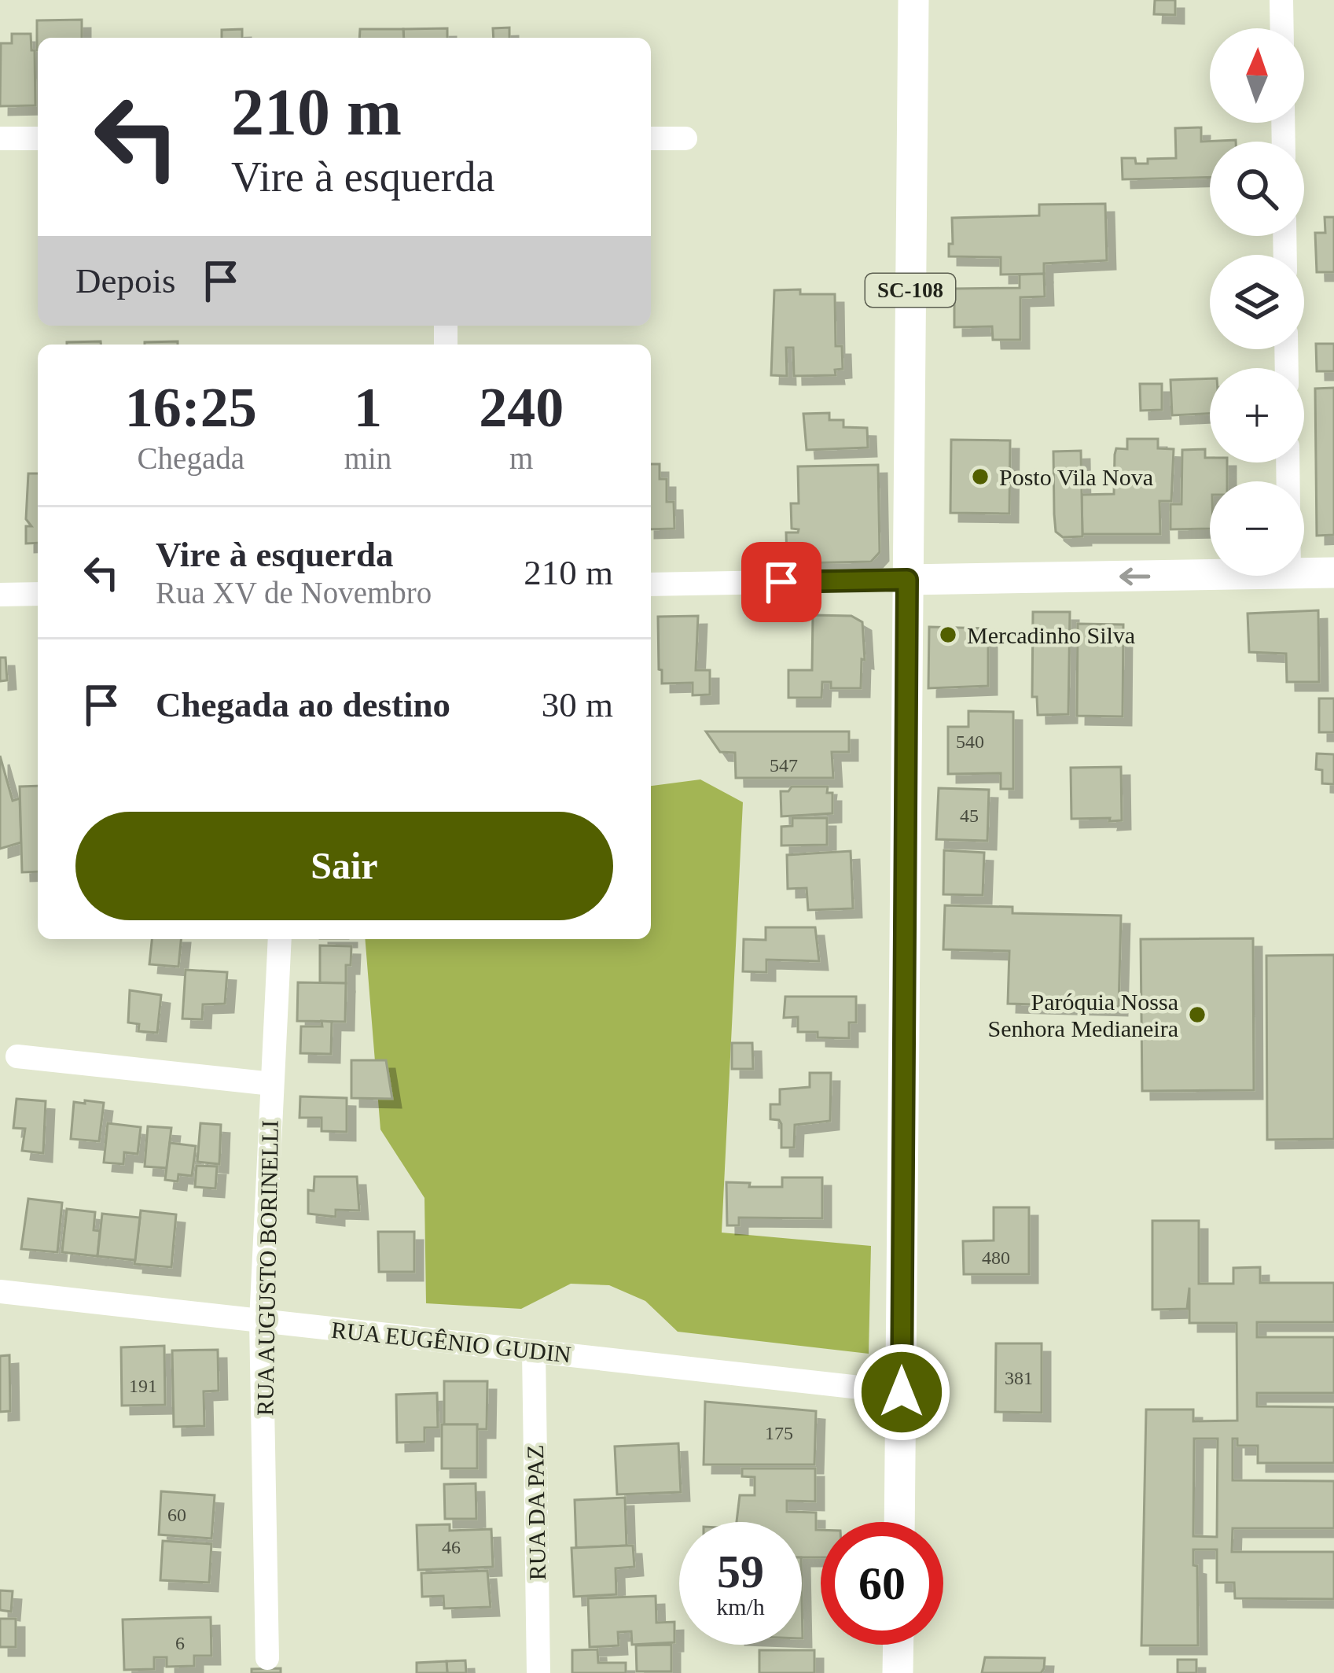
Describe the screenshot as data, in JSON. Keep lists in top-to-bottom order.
{
  "streets": {
    "main road": ["SC-108"],
    "street": ["RUA AUGUSTO BORINELLI", "RUA EUGÊNIO GUDIN", "RUA DA PAZ"]
  },
  "crossings": [
    ["SC-108", "RUA EUGÊNIO GUDIN"],
    ["RUA AUGUSTO BORINELLI", "RUA EUGÊNIO GUDIN"],
    ["RUA EUGÊNIO GUDIN", "RUA DA PAZ"]
  ],
  "places": ["Posto Vila Nova", "Mercadinho Silva", "Paróquia Nossa Senhora Medianeira"],
  "house_numbers": [
    "540",
    "547",
    "45",
    "480",
    "381",
    "191",
    "175",
    "60",
    "46",
    "6"
  ],
  "north": "top",
  "page": {
    "map_buttons": ["+", "−"],
    "turn": ["210 m", "Vire à esquerda"],
    "then": "Depois",
    "eta": [
      "16:25",
      "Chegada",
      "1",
      "min",
      "240",
      "m"
    ],
    "list": [
      {
        "name": "Vire à esquerda",
        "note": "Rua XV de Novembro",
        "value": "210 m"
      },
      {
        "name": "Chegada ao destino",
        "value": "30 m"
      }
    ],
    "buttons": "Sair",
    "speed": "59 km/h",
    "limit": "60"
  }
}
